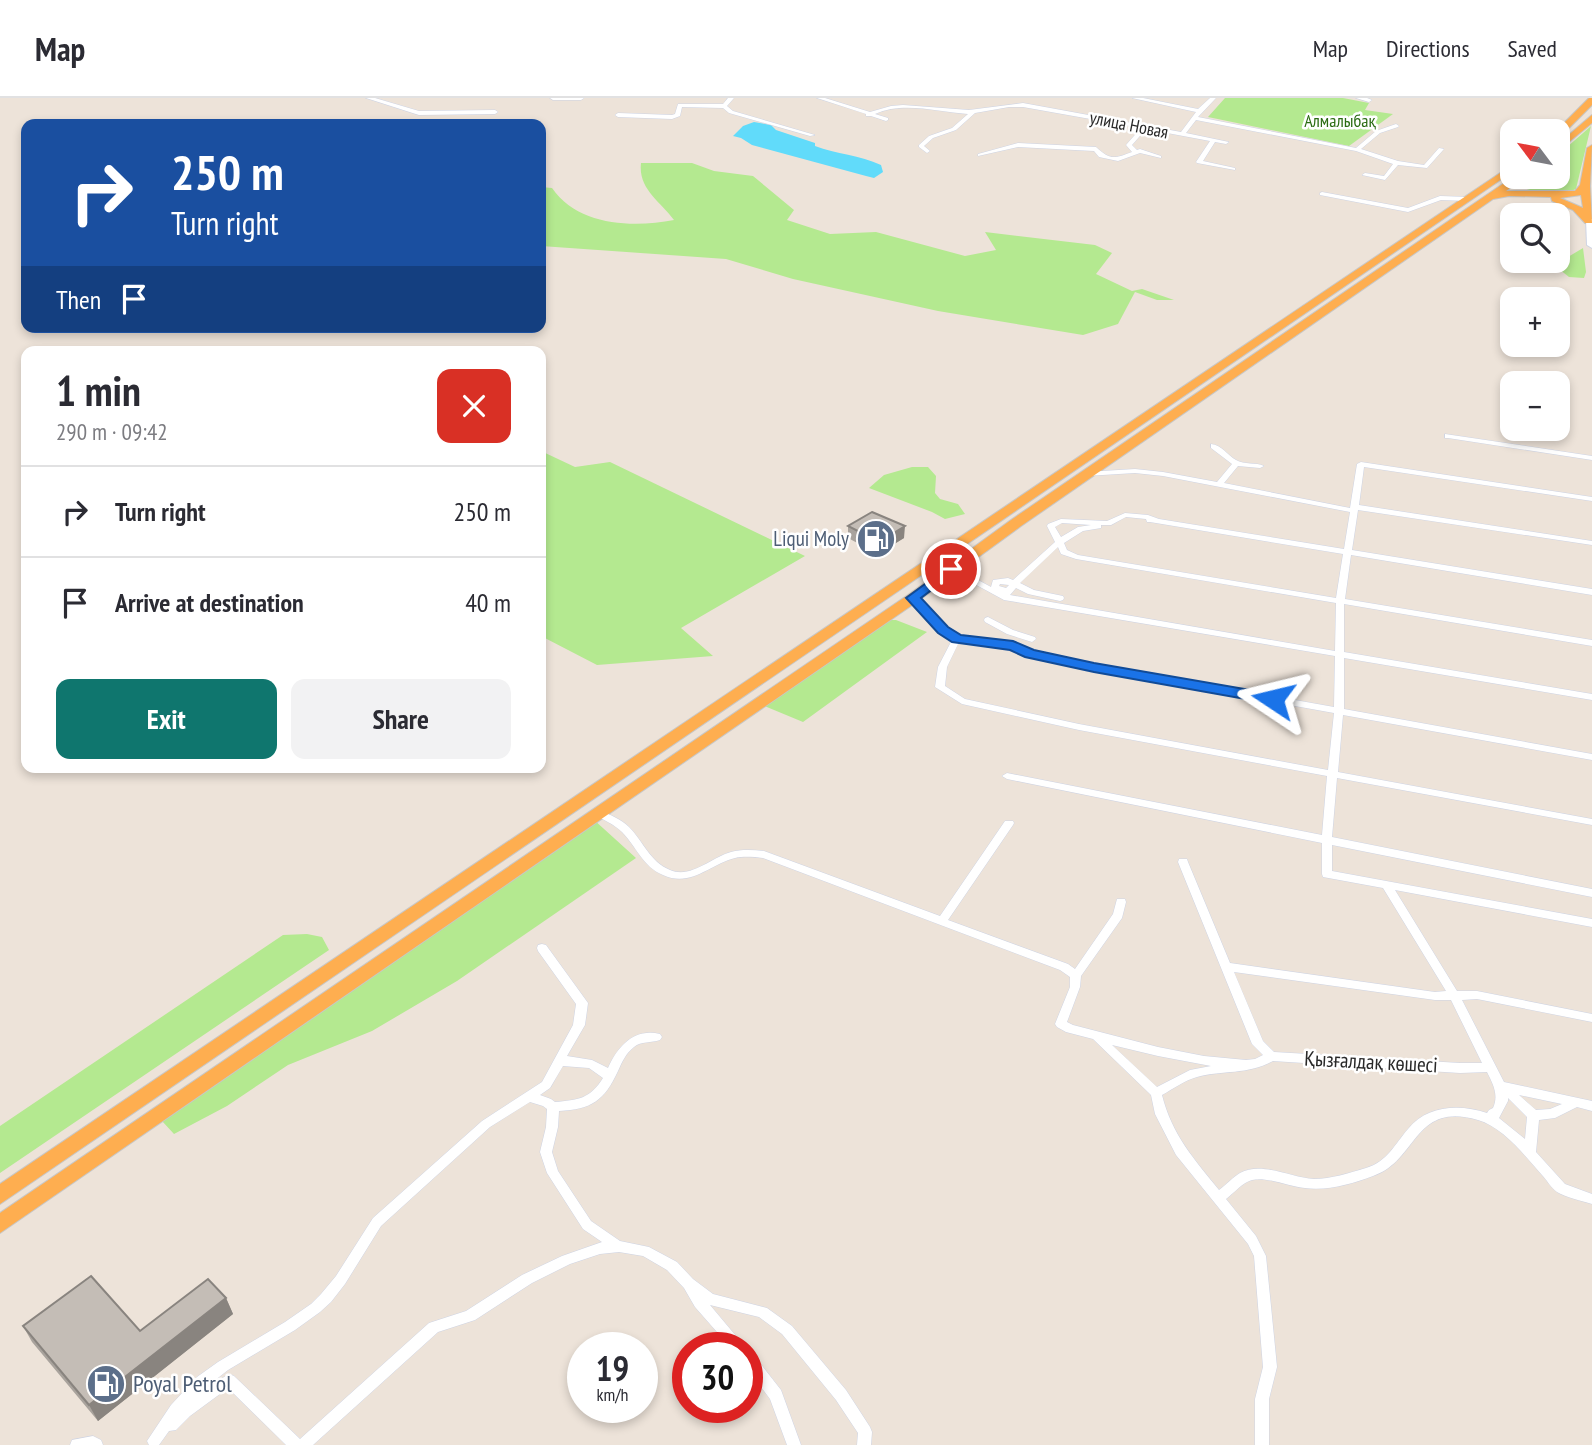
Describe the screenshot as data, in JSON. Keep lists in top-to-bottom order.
{
  "streets": {
    "street": ["улица Новая", "Қызғалдақ көшесі"]
  },
  "parks": ["Алмалыбақ"],
  "places": {
    "fuel station": ["Liqui Moly", "Poyal Petrol"]
  },
  "north": "top left",
  "page": {
    "header": "Map",
    "nav": ["Map", "Directions", "Saved"],
    "map_buttons": ["+", "−"],
    "turn": ["250 m", "Turn right"],
    "then": "Then",
    "heading": ["1 min", "290 m · 09:42"],
    "list": [
      {
        "name": "Turn right",
        "value": "250 m"
      },
      {
        "name": "Arrive at destination",
        "value": "40 m"
      }
    ],
    "buttons": ["Exit", "Share"],
    "speed": "19 km/h",
    "limit": "30"
  }
}
